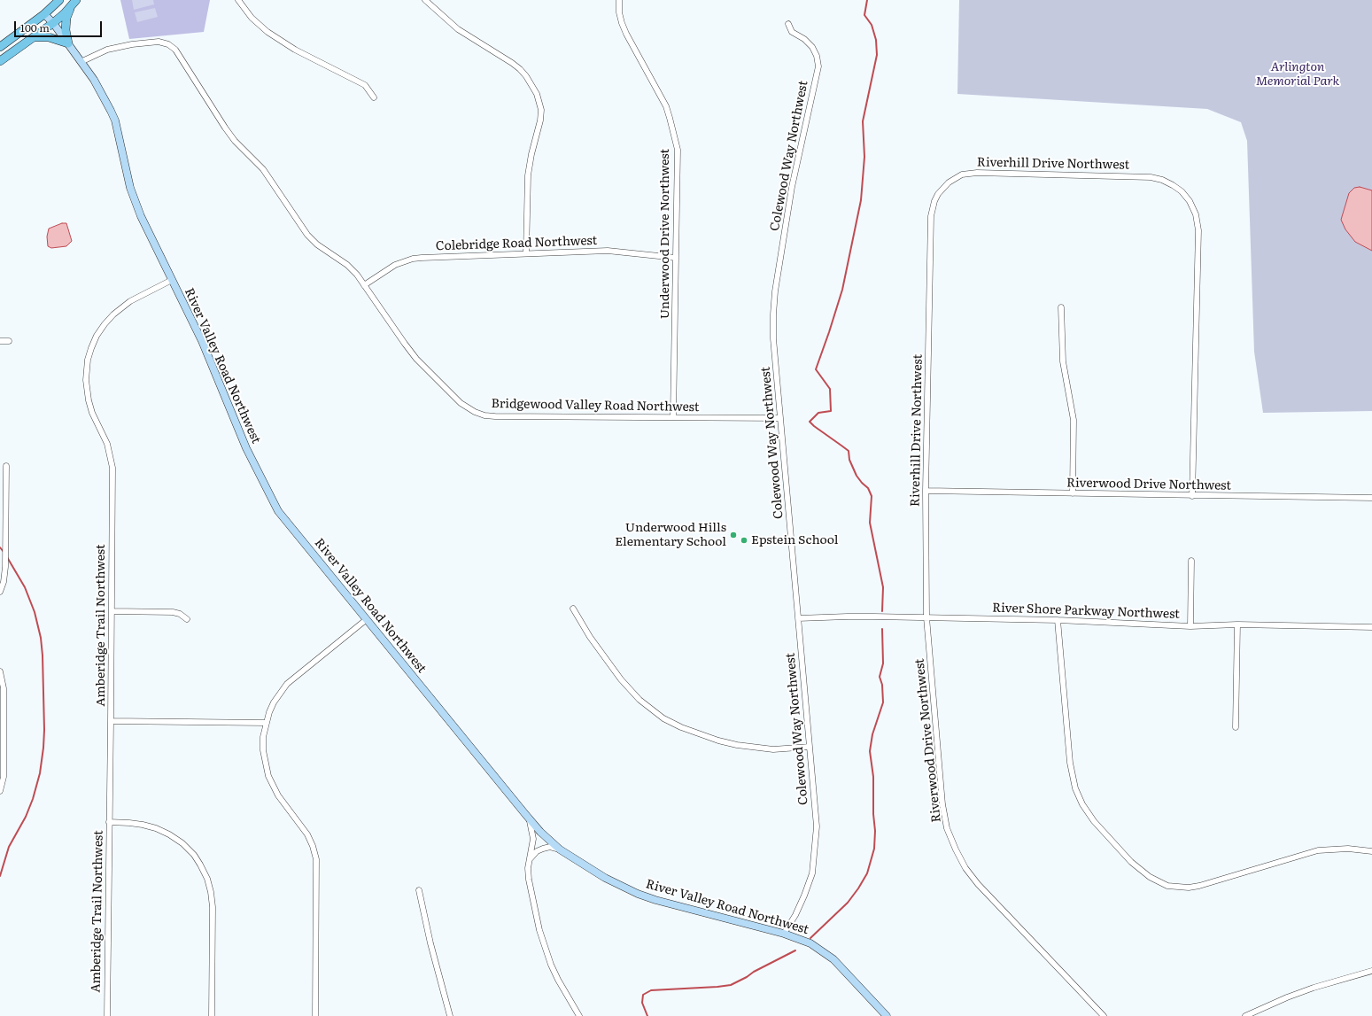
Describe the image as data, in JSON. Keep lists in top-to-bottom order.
{
  "streets": {
    "street": [
      "Colewood Way Northwest",
      "Riverhill Drive Northwest",
      "Underwood Drive Northwest",
      "Colebridge Road Northwest",
      "River Valley Road Northwest",
      "Bridgewood Valley Road Northwest",
      "Riverwood Drive Northwest",
      "River Shore Parkway Northwest",
      "Amberidge Trail Northwest"
    ]
  },
  "crossings": [
    ["Colewood Way Northwest", "River Valley Road Northwest"],
    ["Colewood Way Northwest", "Bridgewood Valley Road Northwest"],
    ["Colewood Way Northwest", "River Shore Parkway Northwest"],
    ["Riverhill Drive Northwest", "Riverwood Drive Northwest"],
    ["Riverhill Drive Northwest", "River Shore Parkway Northwest"],
    ["Underwood Drive Northwest", "Colebridge Road Northwest"],
    ["Underwood Drive Northwest", "Bridgewood Valley Road Northwest"],
    ["Colebridge Road Northwest", "Bridgewood Valley Road Northwest"],
    ["River Valley Road Northwest", "Bridgewood Valley Road Northwest"],
    ["River Valley Road Northwest", "Amberidge Trail Northwest"],
    ["Riverwood Drive Northwest", "River Shore Parkway Northwest"]
  ],
  "parks": ["Arlington Memorial Park"],
  "places": ["Underwood Hills Elementary School", "Epstein School"],
  "scale_bar": "100 m"
}
